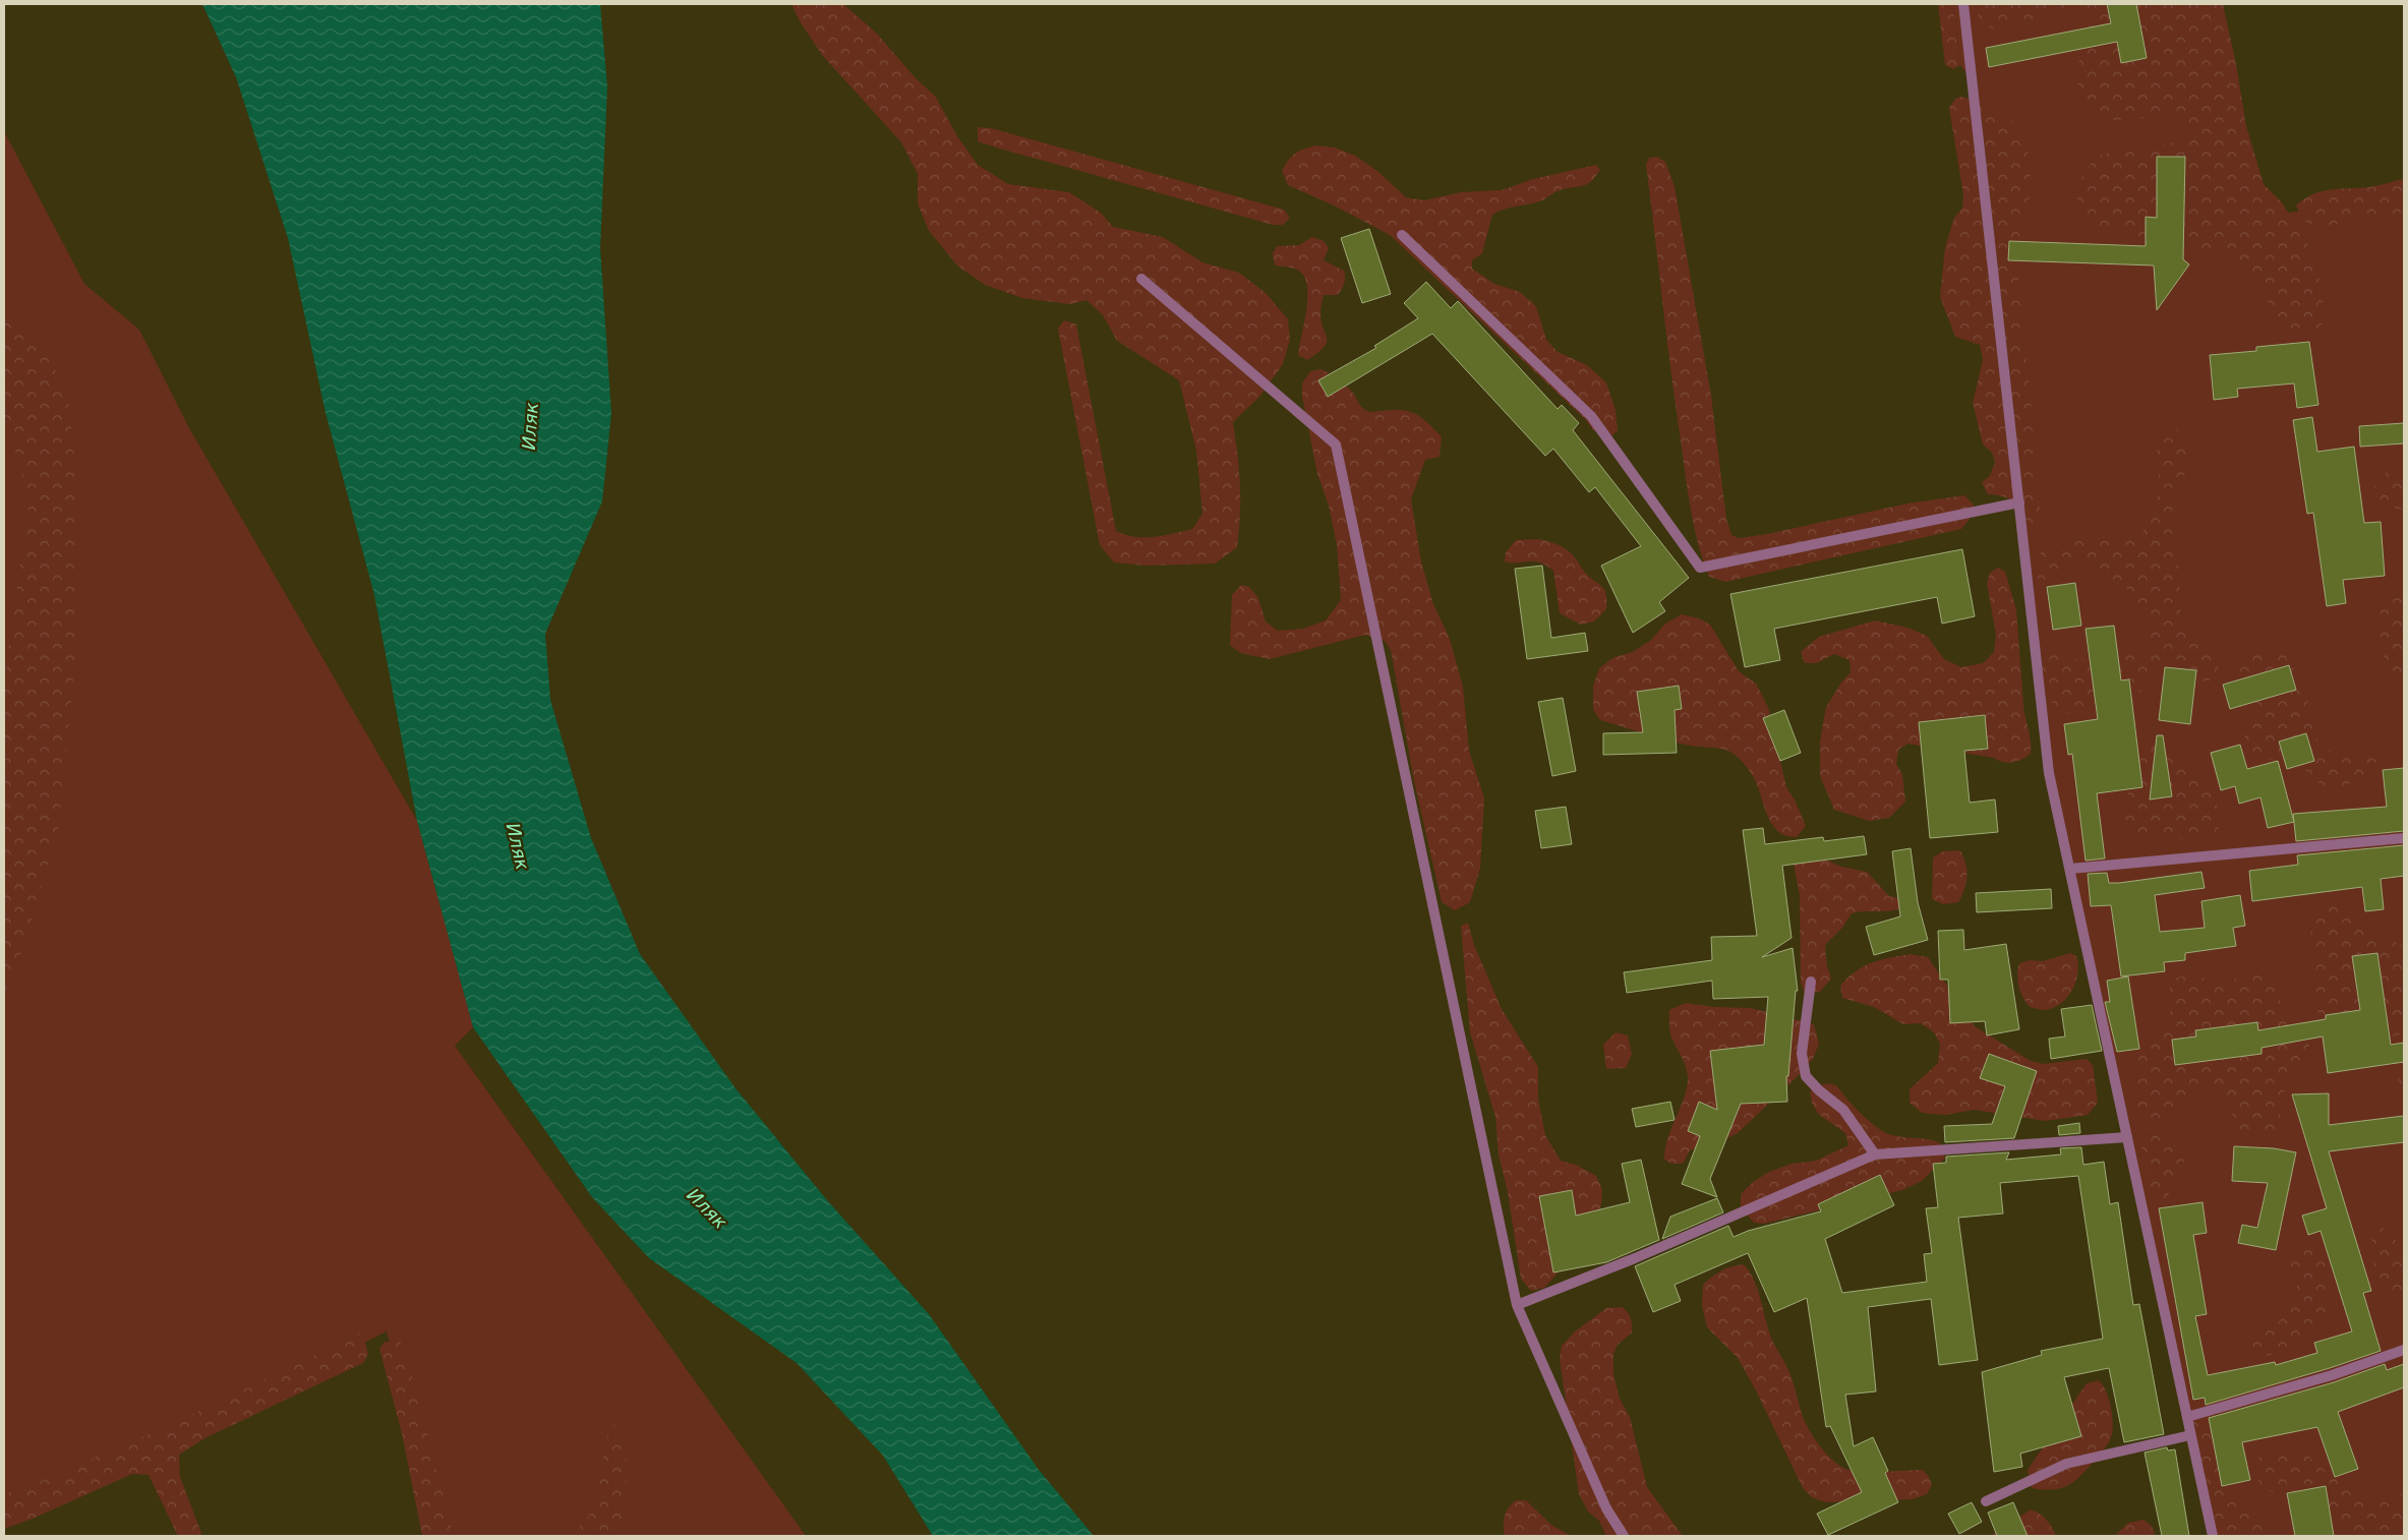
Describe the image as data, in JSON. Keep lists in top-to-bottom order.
{
  "water": ["Иляк"]
}
